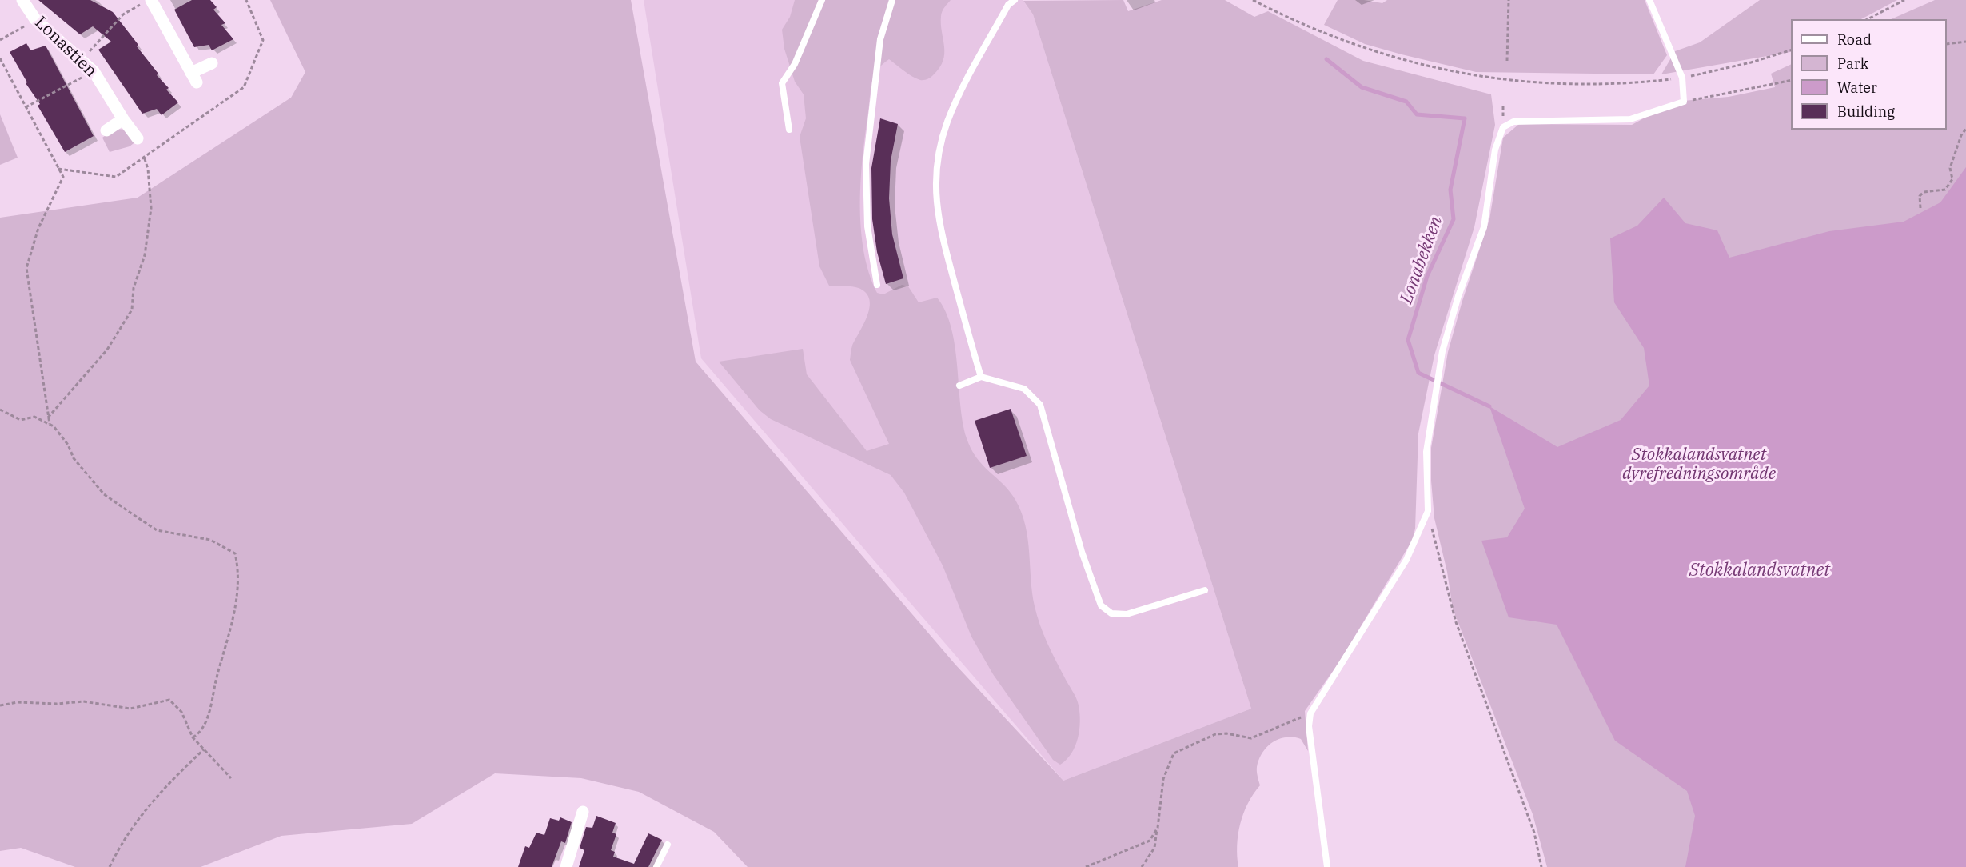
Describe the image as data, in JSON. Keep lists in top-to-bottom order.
{
  "streets": {
    "street": ["Lonastien"]
  },
  "water": ["Lonabekken", "Stokkalandsvatnet"],
  "parks": ["Stokkalandsvatnet dyrefredningsområde"],
  "legend": [
    "Road",
    "Park",
    "Water",
    "Building"
  ]
}
